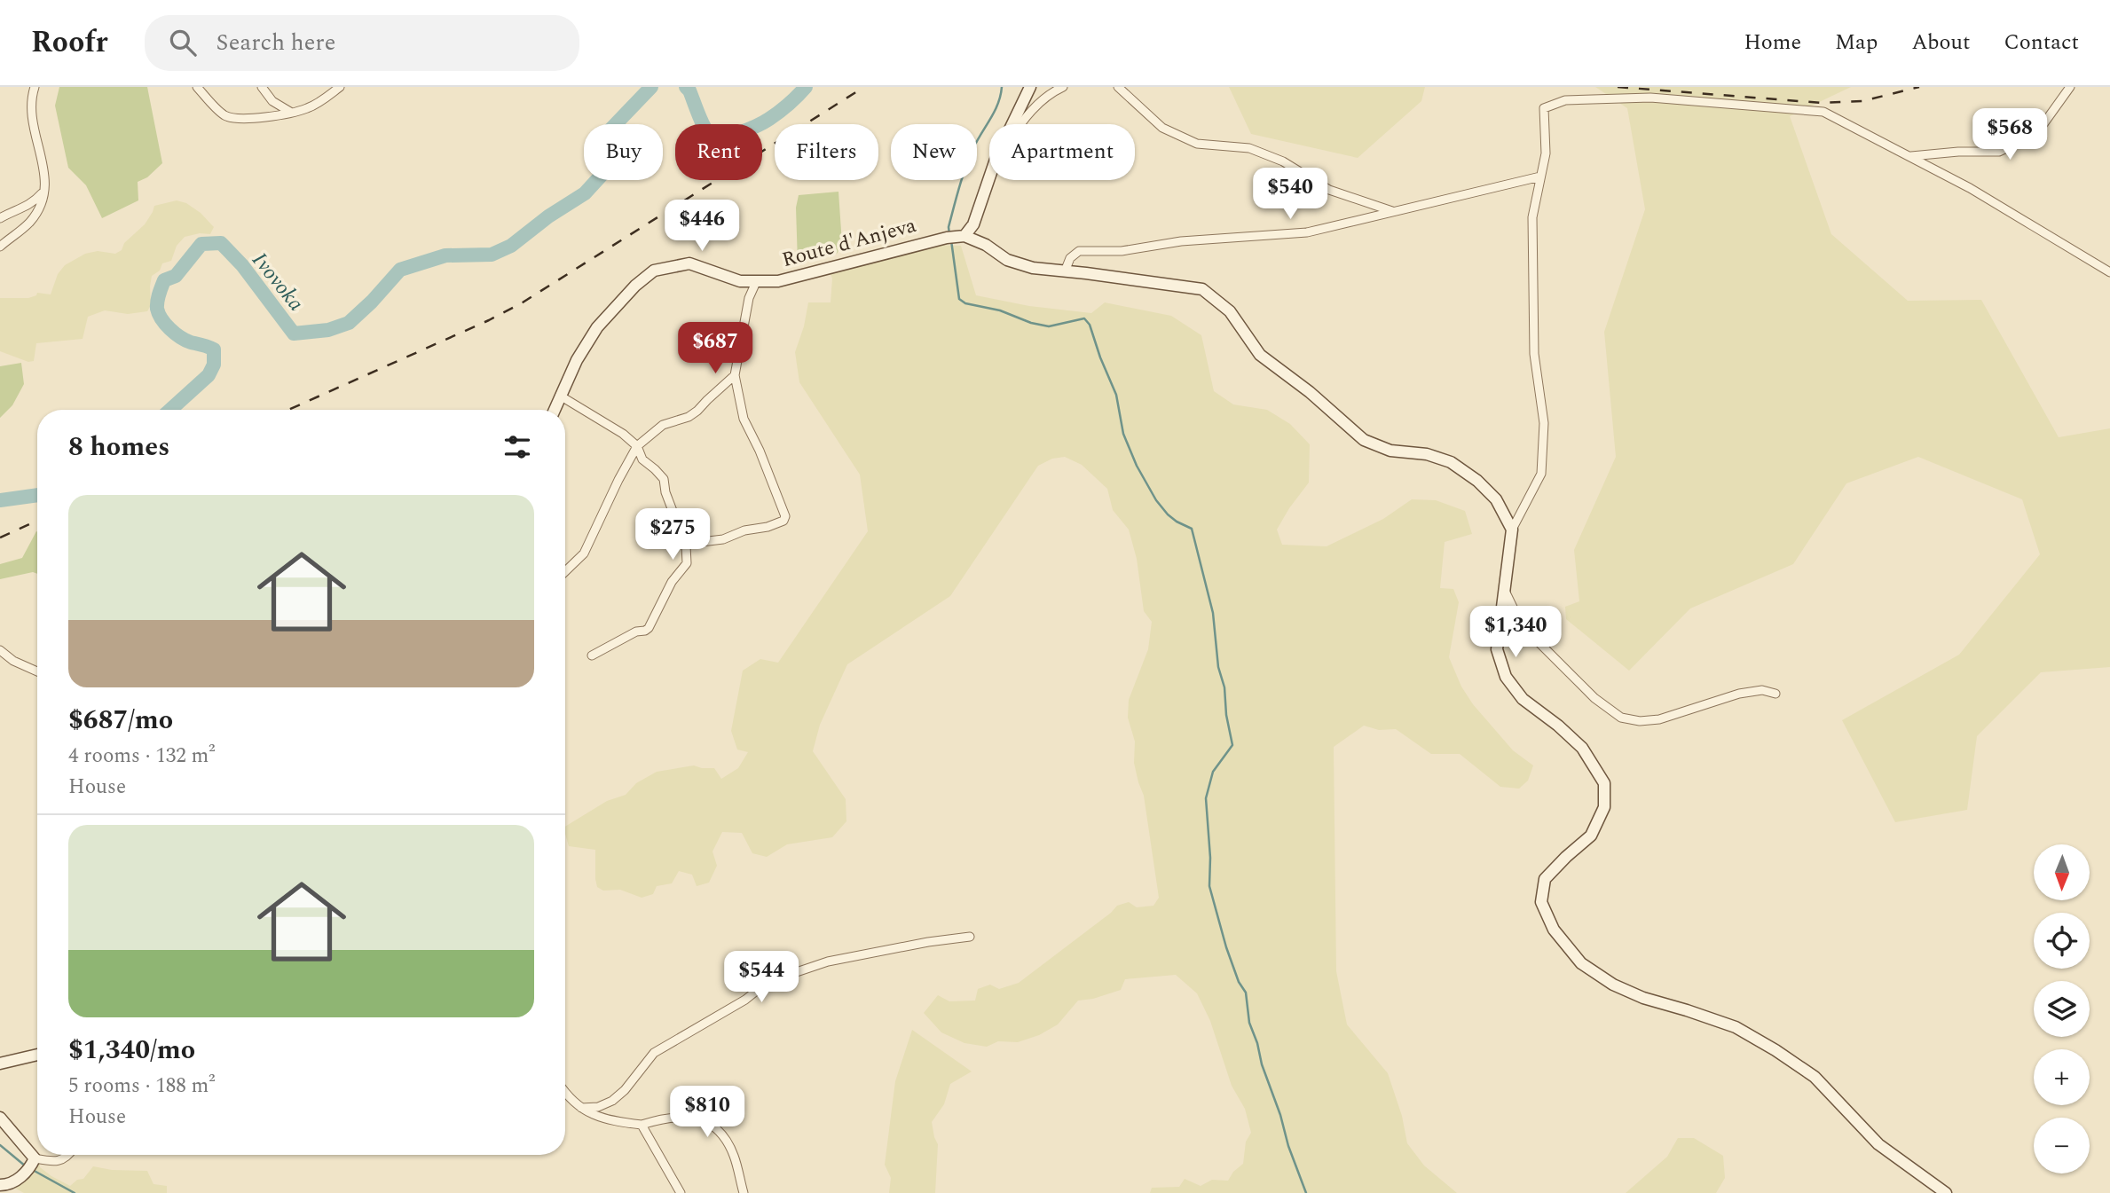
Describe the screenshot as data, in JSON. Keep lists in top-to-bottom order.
{
  "streets": {
    "street": ["Route d'Anjeva"]
  },
  "water": ["Ivovoka"],
  "north": "bottom",
  "page": {
    "header": "Roofr",
    "search": "Search here",
    "nav": [
      "Home",
      "Map",
      "About",
      "Contact"
    ],
    "price": [
      "$568",
      "$540",
      "$446",
      "$687",
      "$275",
      "$1,340",
      "$544",
      "$810"
    ],
    "chip": [
      "Buy",
      "Rent",
      "Filters",
      "New",
      "Apartment"
    ],
    "heading": "8 homes",
    "list": [
      {
        "name": "$687/mo",
        "note": "4 rooms · 132 m² · House"
      },
      {
        "name": "$1,340/mo",
        "note": "5 rooms · 188 m² · House"
      }
    ],
    "map_buttons": ["+", "−"]
  }
}
